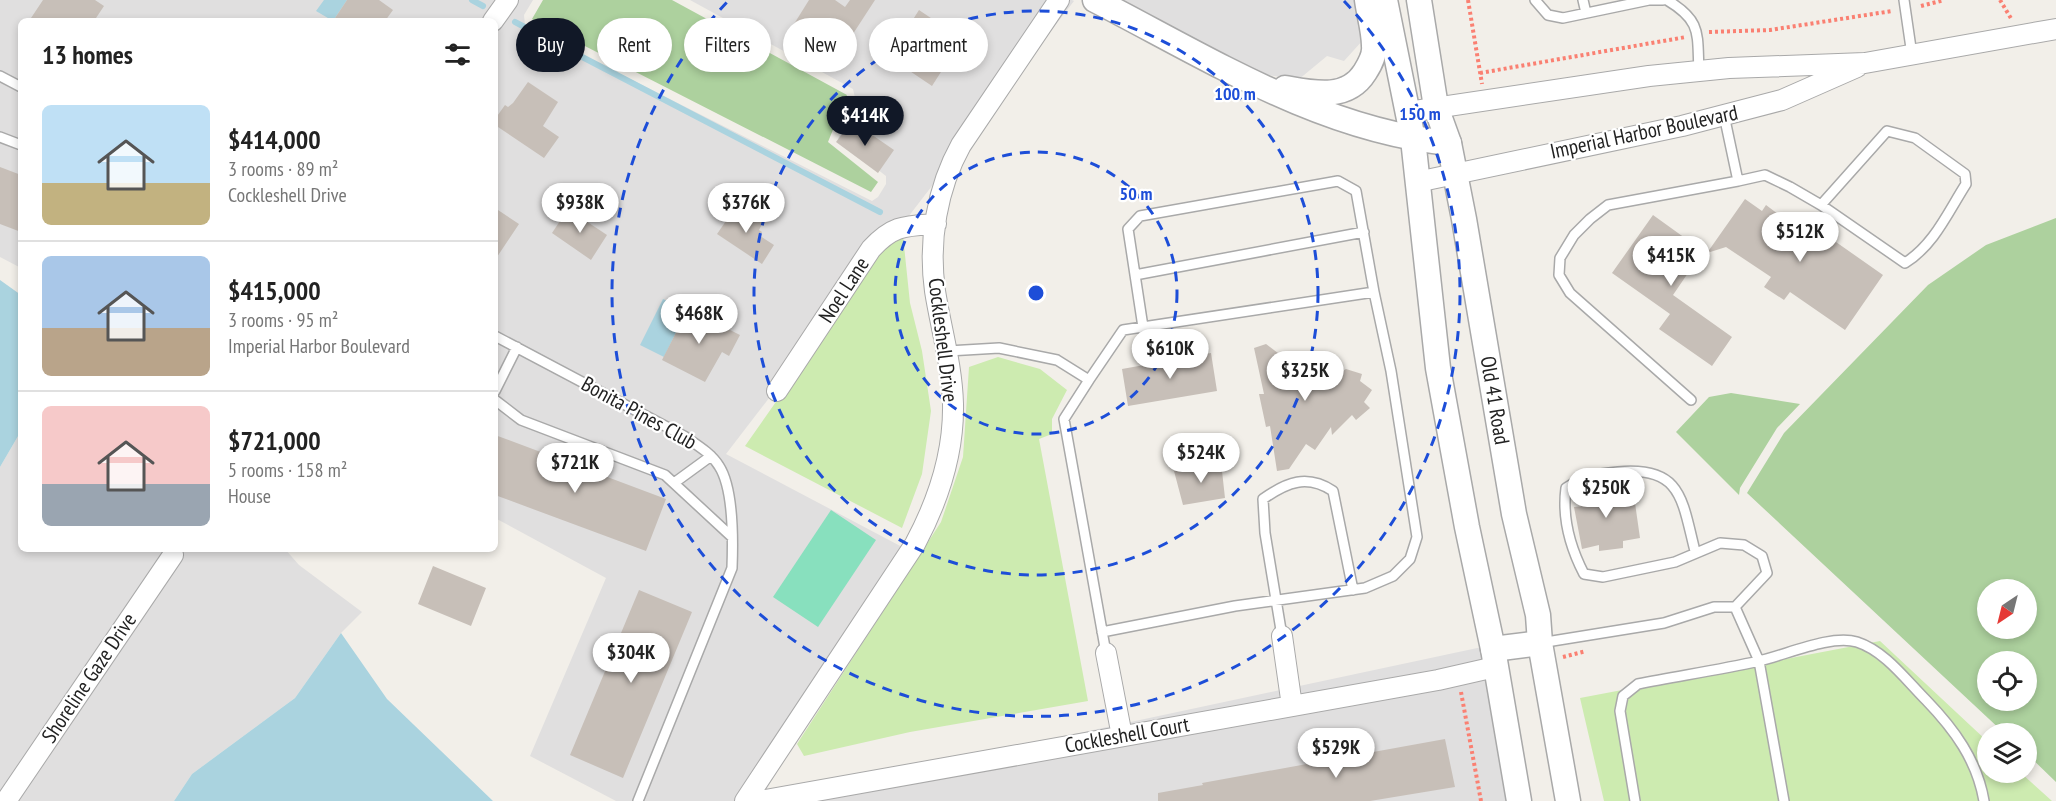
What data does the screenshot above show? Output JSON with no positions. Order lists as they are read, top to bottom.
{
  "streets": {
    "street": [
      "Imperial Harbor Boulevard",
      "Noel Lane",
      "Cockleshell Drive",
      "Old 41 Road",
      "Shoreline Gaze Drive",
      "Cockleshell Court"
    ],
    "lane": ["Bonita Pines Club"]
  },
  "crossings": [
    ["Imperial Harbor Boulevard", "Old 41 Road"],
    ["Noel Lane", "Cockleshell Drive"]
  ],
  "north": "bottom left",
  "page": {
    "chip": [
      "Buy",
      "Rent",
      "Filters",
      "New",
      "Apartment"
    ],
    "heading": "13 homes",
    "list": [
      {
        "name": "$414,000",
        "note": "3 rooms · 89 m² · Cockleshell Drive"
      },
      {
        "name": "$415,000",
        "note": "3 rooms · 95 m² · Imperial Harbor Boulevard"
      },
      {
        "name": "$721,000",
        "note": "5 rooms · 158 m² · House"
      }
    ],
    "price": [
      "$414K",
      "$938K",
      "$376K",
      "$512K",
      "$415K",
      "$468K",
      "$610K",
      "$325K",
      "$524K",
      "$721K",
      "$250K",
      "$304K",
      "$529K"
    ]
  },
  "rings": ["100 m", "150 m", "50 m"]
}
